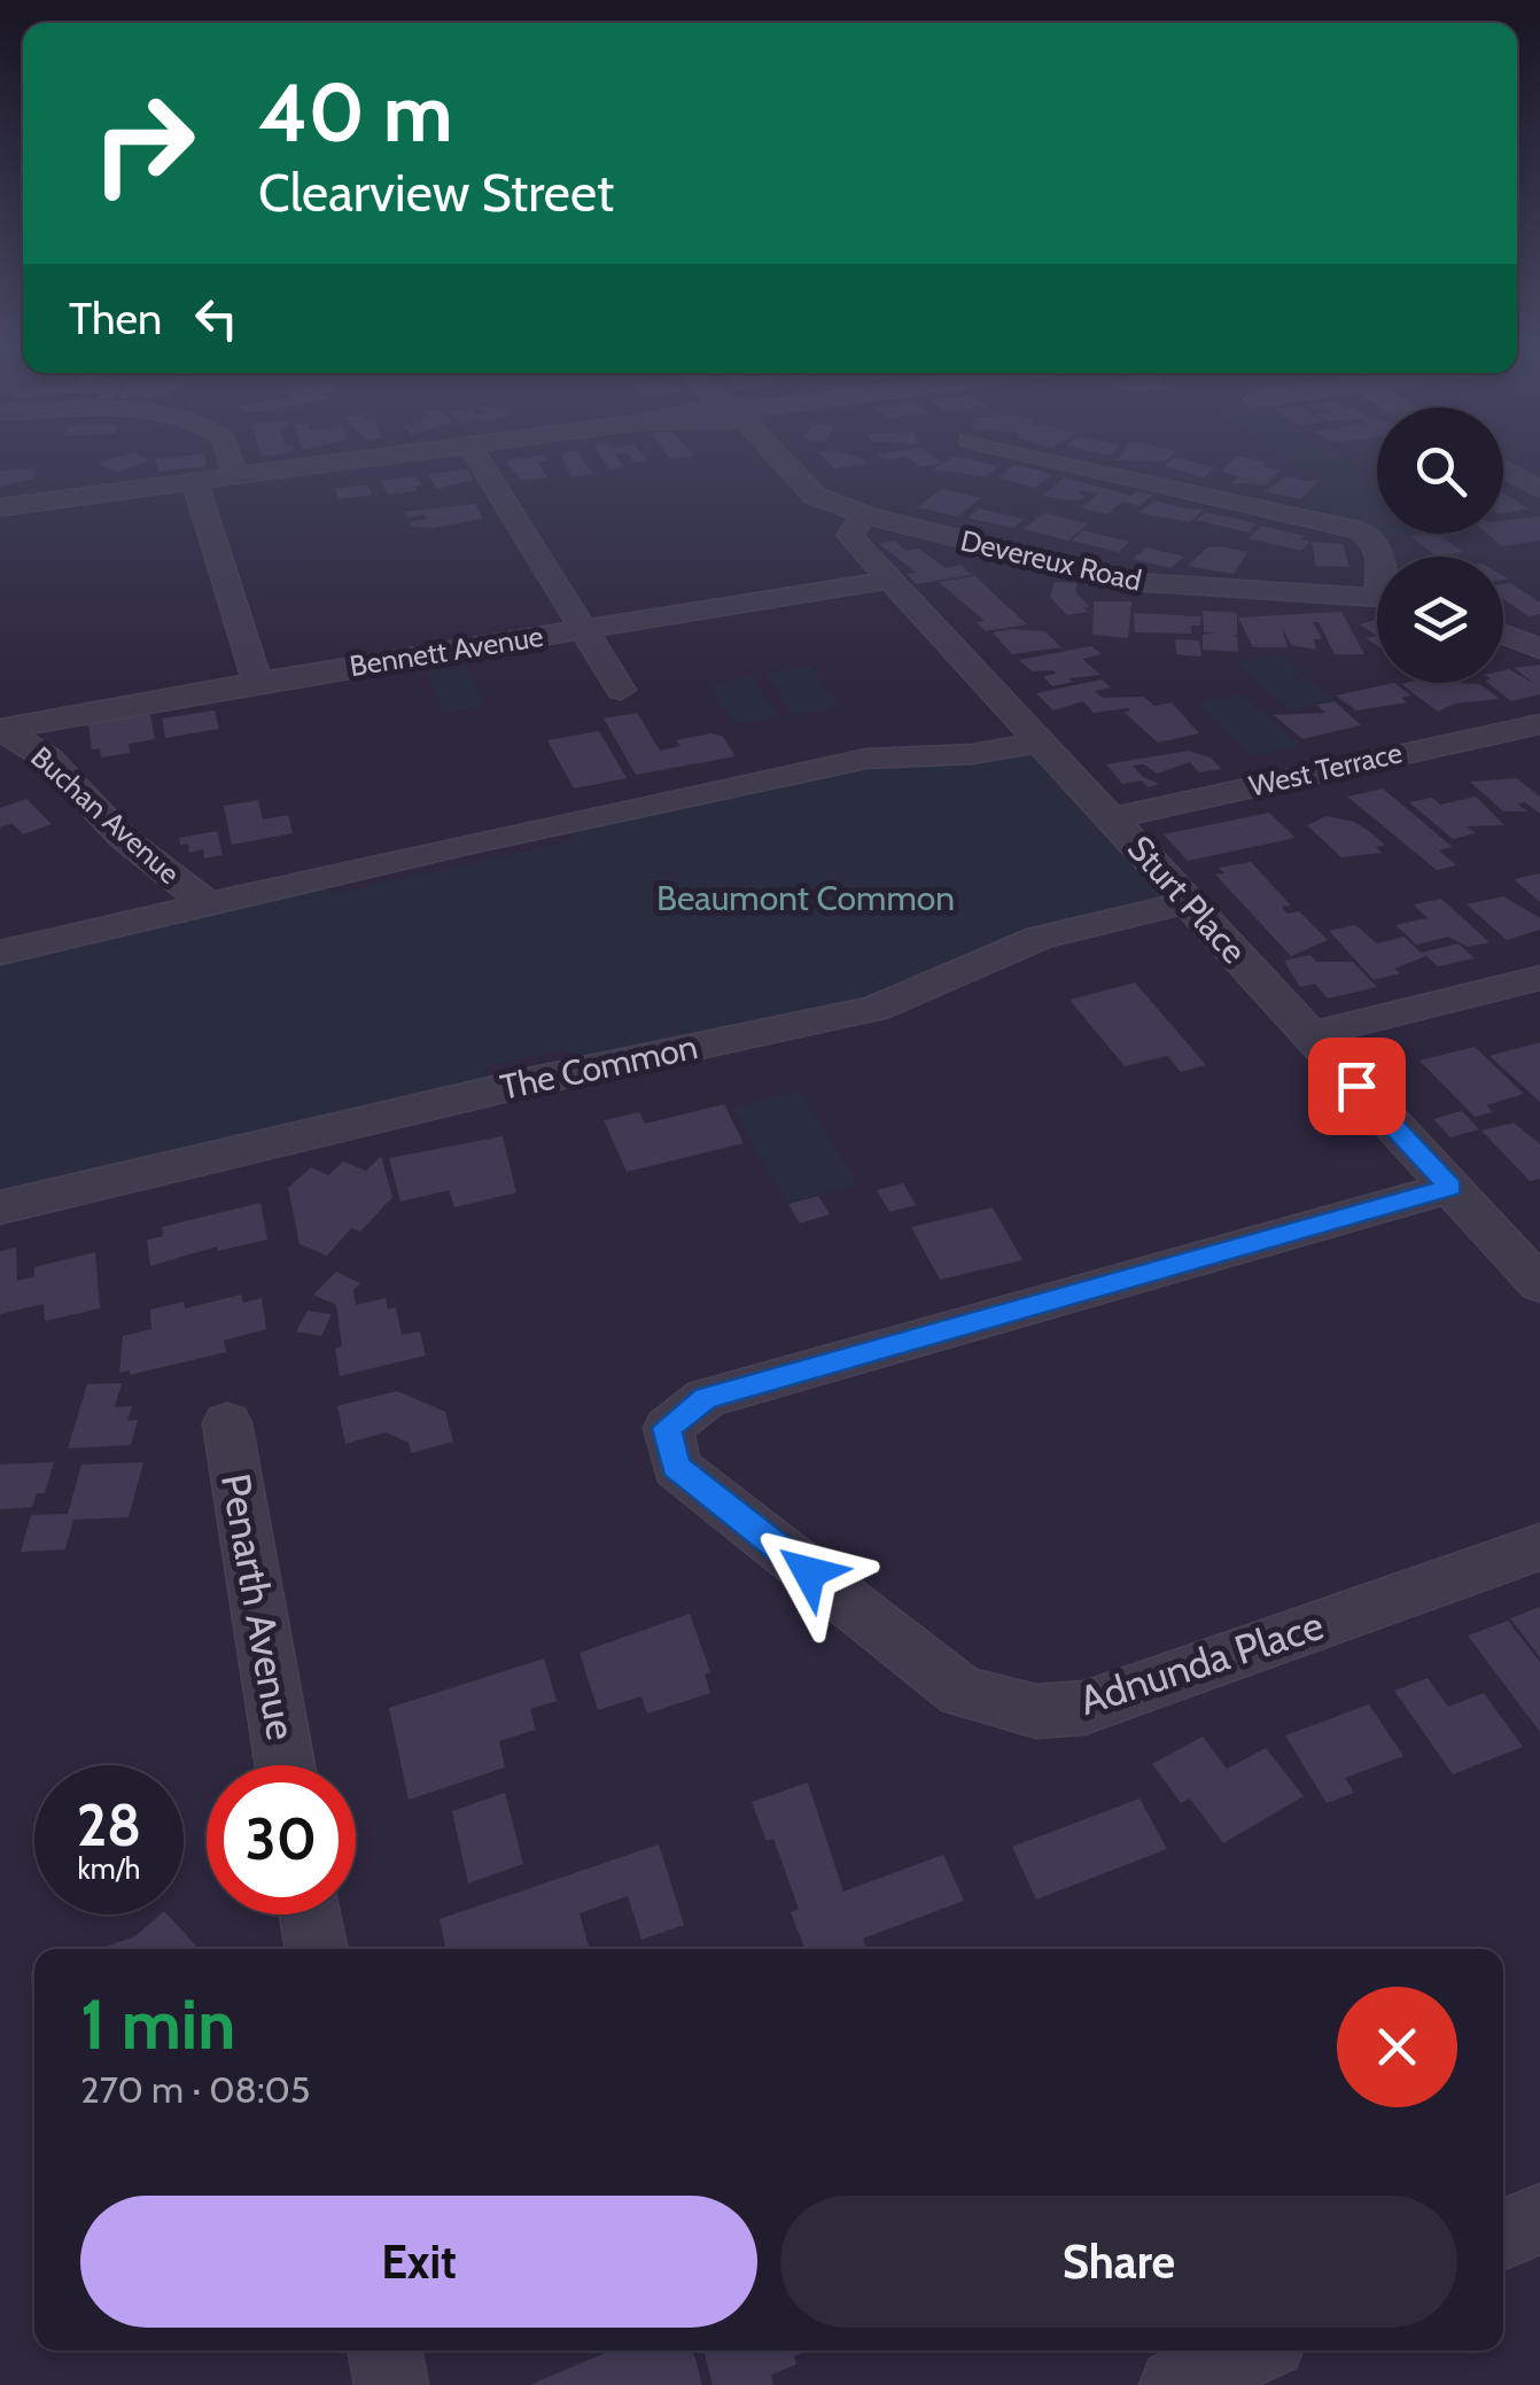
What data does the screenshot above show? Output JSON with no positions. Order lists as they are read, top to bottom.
{
  "streets": {
    "street": [
      "Devereux Road",
      "Bennett Avenue",
      "West Terrace",
      "Buchan Avenue",
      "Sturt Place",
      "The Common",
      "Penarth Avenue",
      "Adnunda Place"
    ]
  },
  "crossings": [
    ["Devereux Road", "Sturt Place"],
    ["Bennett Avenue", "Buchan Avenue"],
    ["Bennett Avenue", "Sturt Place"],
    ["West Terrace", "Sturt Place"],
    ["Sturt Place", "The Common"],
    ["Sturt Place", "Adnunda Place"]
  ],
  "parks": ["Beaumont Common"],
  "page": {
    "turn": ["40 m", "Clearview Street"],
    "then": "Then",
    "speed": "28 km/h",
    "limit": "30",
    "heading": ["1 min", "270 m · 08:05"],
    "buttons": ["Exit", "Share"]
  }
}
